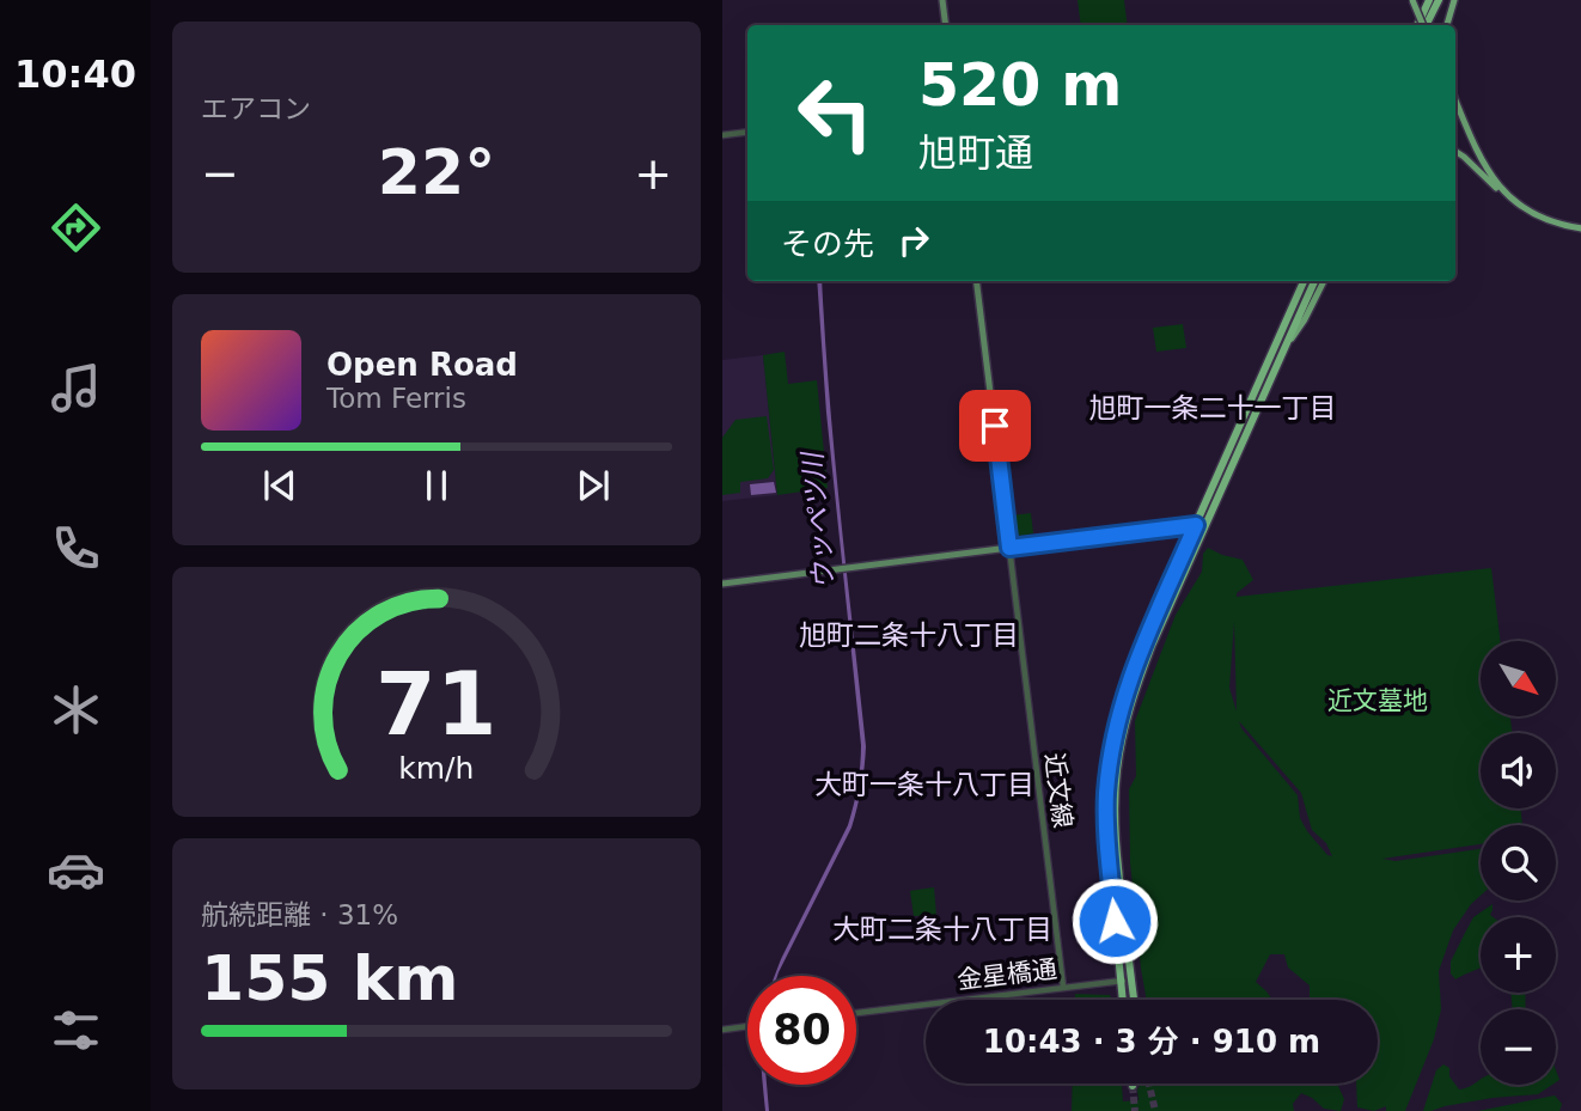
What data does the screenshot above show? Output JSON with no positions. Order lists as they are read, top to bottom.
{
  "streets": {
    "street": ["近文線", "金星橋通"]
  },
  "crossings": [
    ["近文線", "金星橋通"]
  ],
  "districts": [
    "旭町一条二十一丁目",
    "旭町二条十八丁目",
    "大町一条十八丁目",
    "大町二条十八丁目"
  ],
  "water": ["ウッペツ川"],
  "parks": ["近文墓地"],
  "north": "bottom right",
  "page": {
    "tabs": "10:40",
    "tile": [
      "エアコン",
      ["航続距離 · 31%", "155 km"]
    ],
    "turn": ["520 m", "旭町通"],
    "heat": ["−", "22°", "+"],
    "then": "その先",
    "song": ["Open Road", "Tom Ferris"],
    "map_buttons": ["+", "−"],
    "limit": "80",
    "trip": "10:43 · 3 分 · 910 m",
    "gauge": ["71", "km/h"]
  }
}
